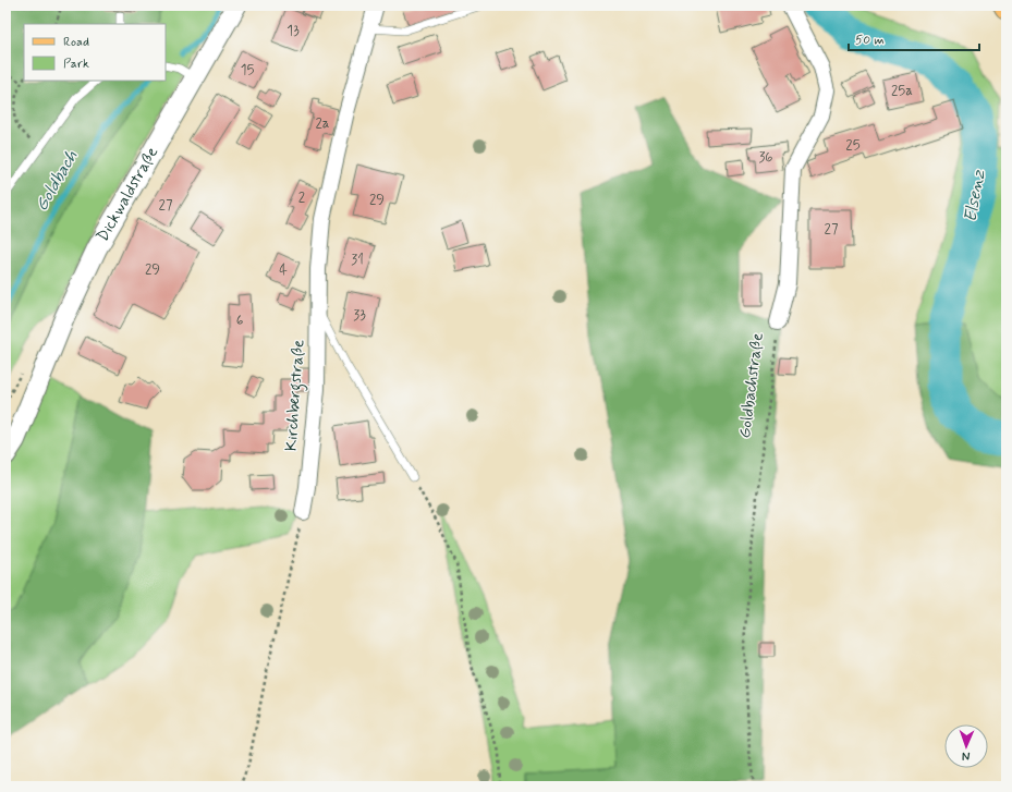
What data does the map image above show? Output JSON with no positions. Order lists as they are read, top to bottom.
{
  "streets": {
    "street": ["Dickwaldstraße", "Goldbachstraße", "Kirchbergstraße"]
  },
  "water": ["Goldbach", "Elsenz"],
  "house_numbers": [
    "13",
    "15",
    "25a",
    "2a",
    "25",
    "36",
    "2",
    "29",
    "27",
    "27",
    "31",
    "29",
    "4",
    "33",
    "6"
  ],
  "legend": ["Road", "Park"],
  "scale_bar": "50 m",
  "north": "bottom"
}
